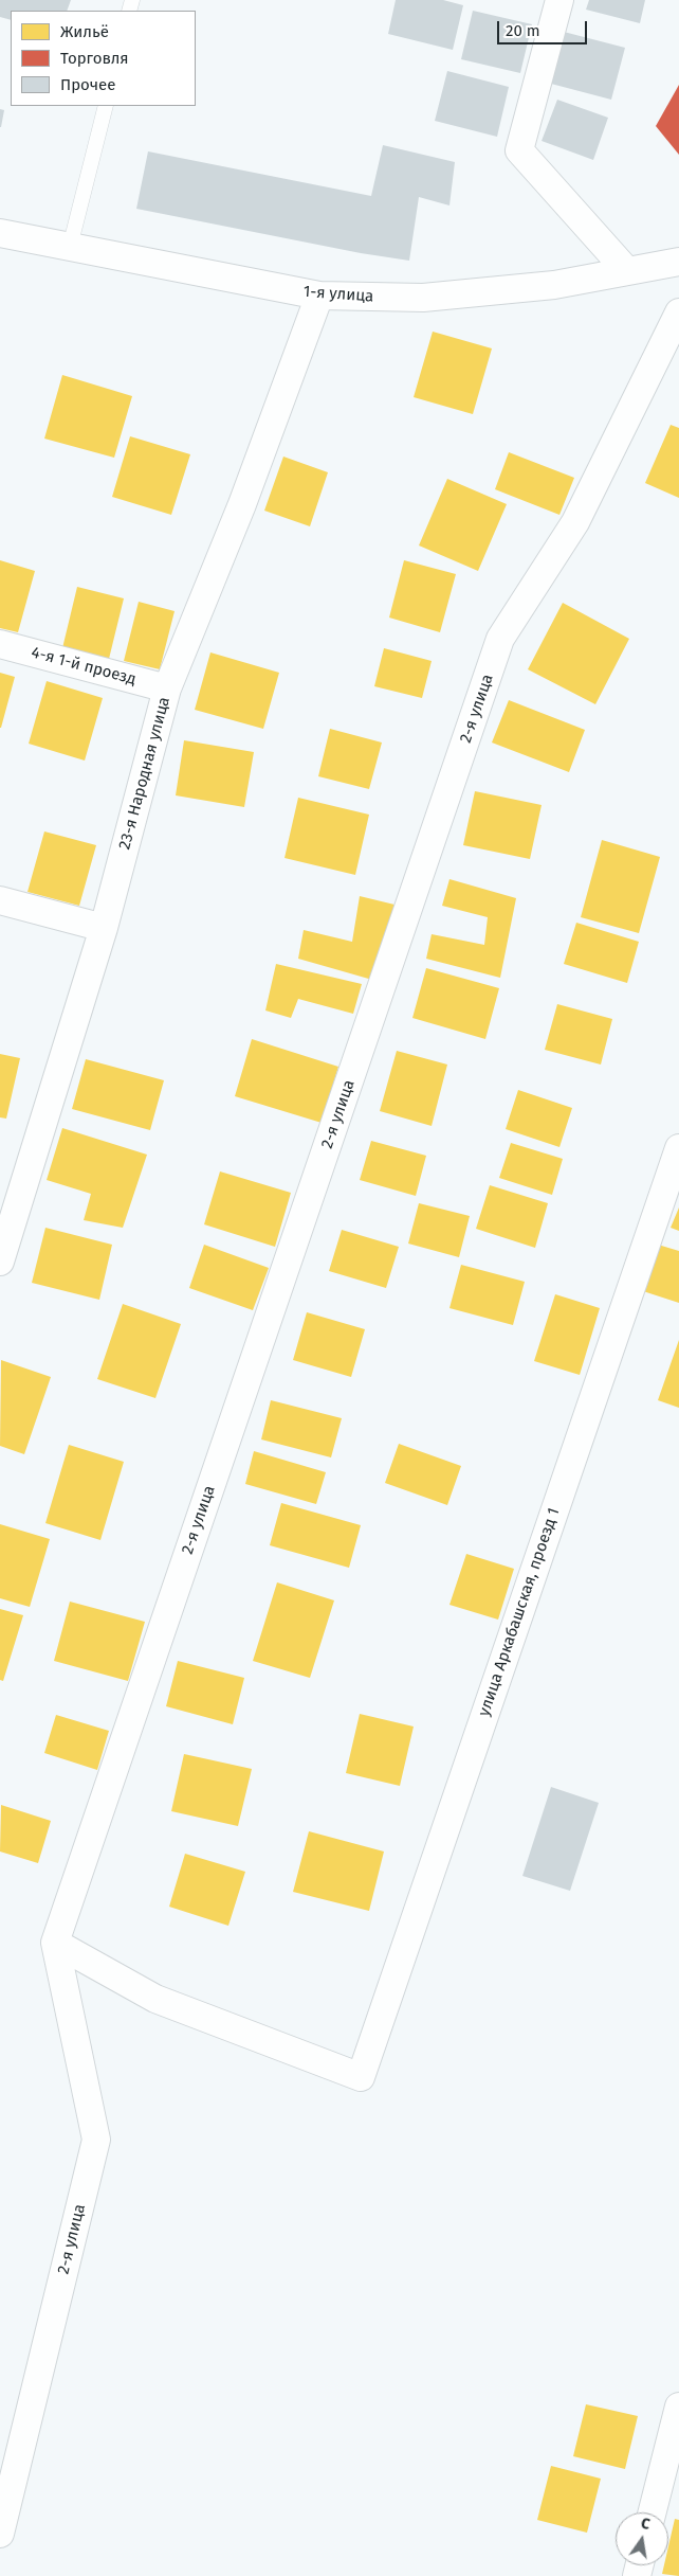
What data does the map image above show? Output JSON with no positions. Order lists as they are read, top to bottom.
{
  "streets": {
    "street": [
      "1-я улица",
      "4-я 1-й проезд",
      "2-я улица",
      "23-я Народная улица",
      "улица Аркабашская, проезд 1"
    ]
  },
  "crossings": [
    ["1-я улица", "23-я Народная улица"],
    ["4-я 1-й проезд", "23-я Народная улица"],
    ["2-я улица", "улица Аркабашская, проезд 1"]
  ],
  "legend": ["Жильё", "Торговля", "Прочее"],
  "scale_bar": "20 m",
  "north": "top"
}
